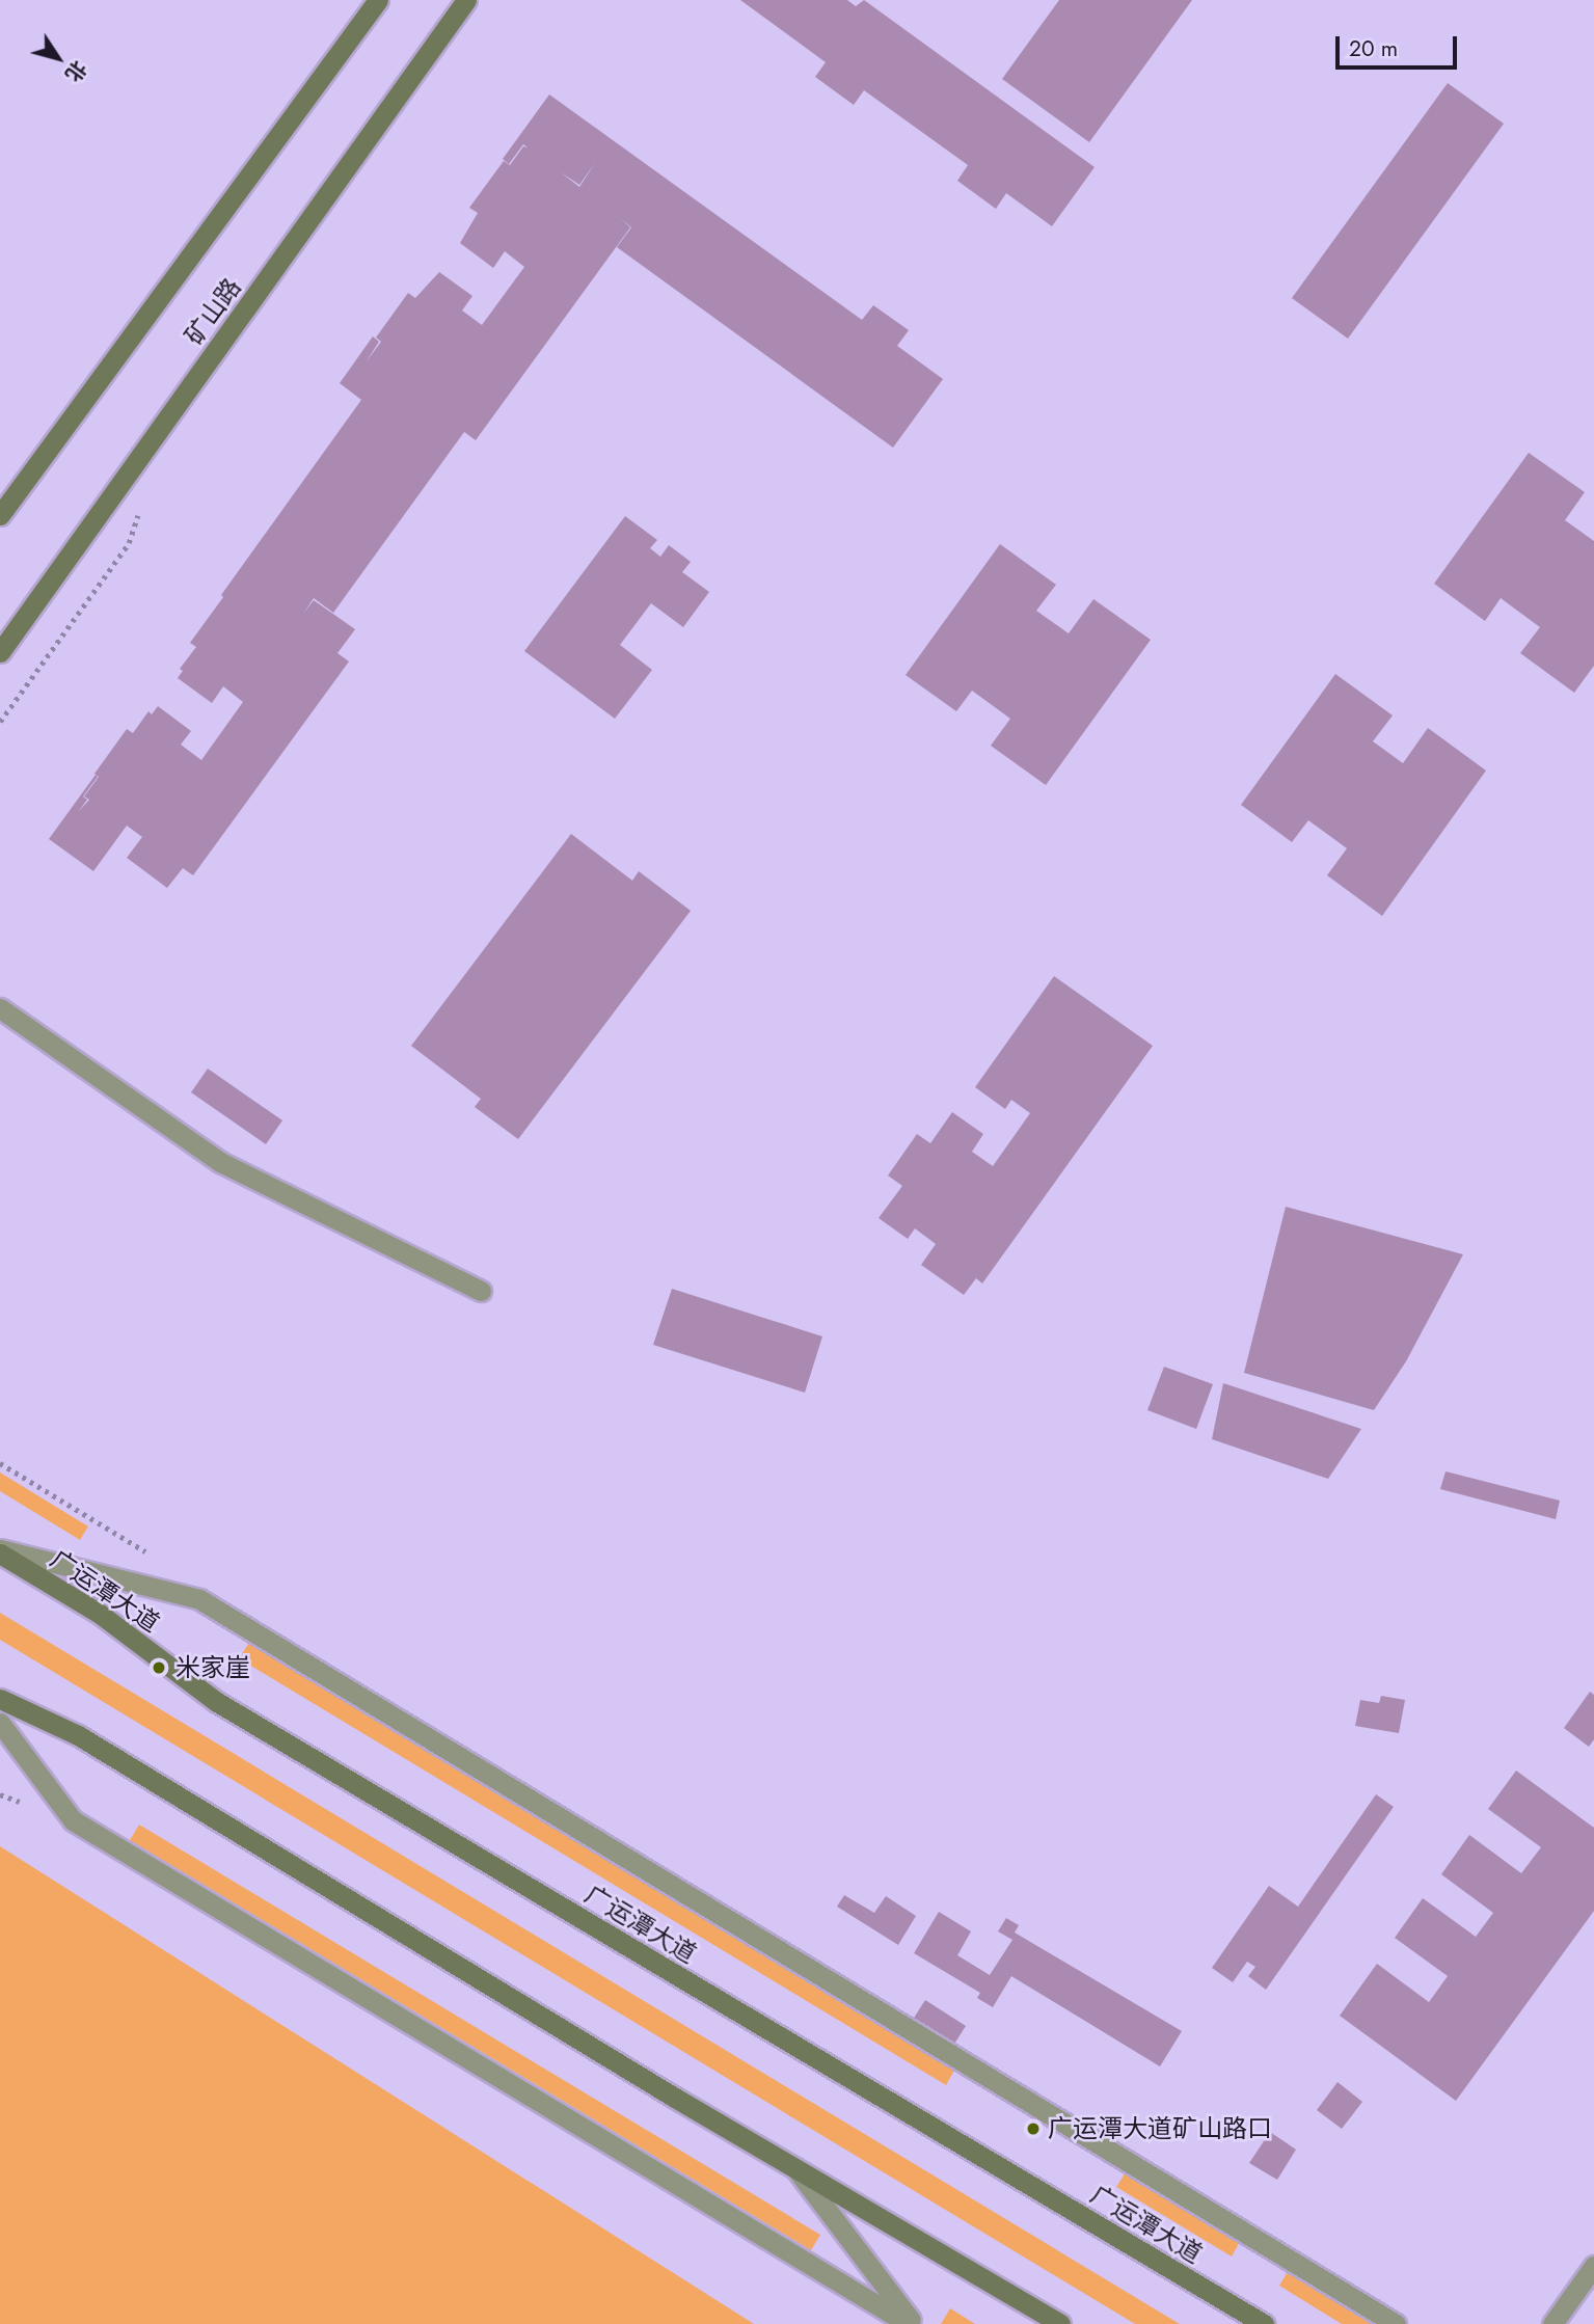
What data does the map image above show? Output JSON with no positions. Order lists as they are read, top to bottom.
{
  "streets": {
    "main road": ["矿山路", "广运潭大道"]
  },
  "places": ["米家崖", "广运潭大道矿山路口"],
  "scale_bar": "20 m",
  "north": "bottom right"
}
